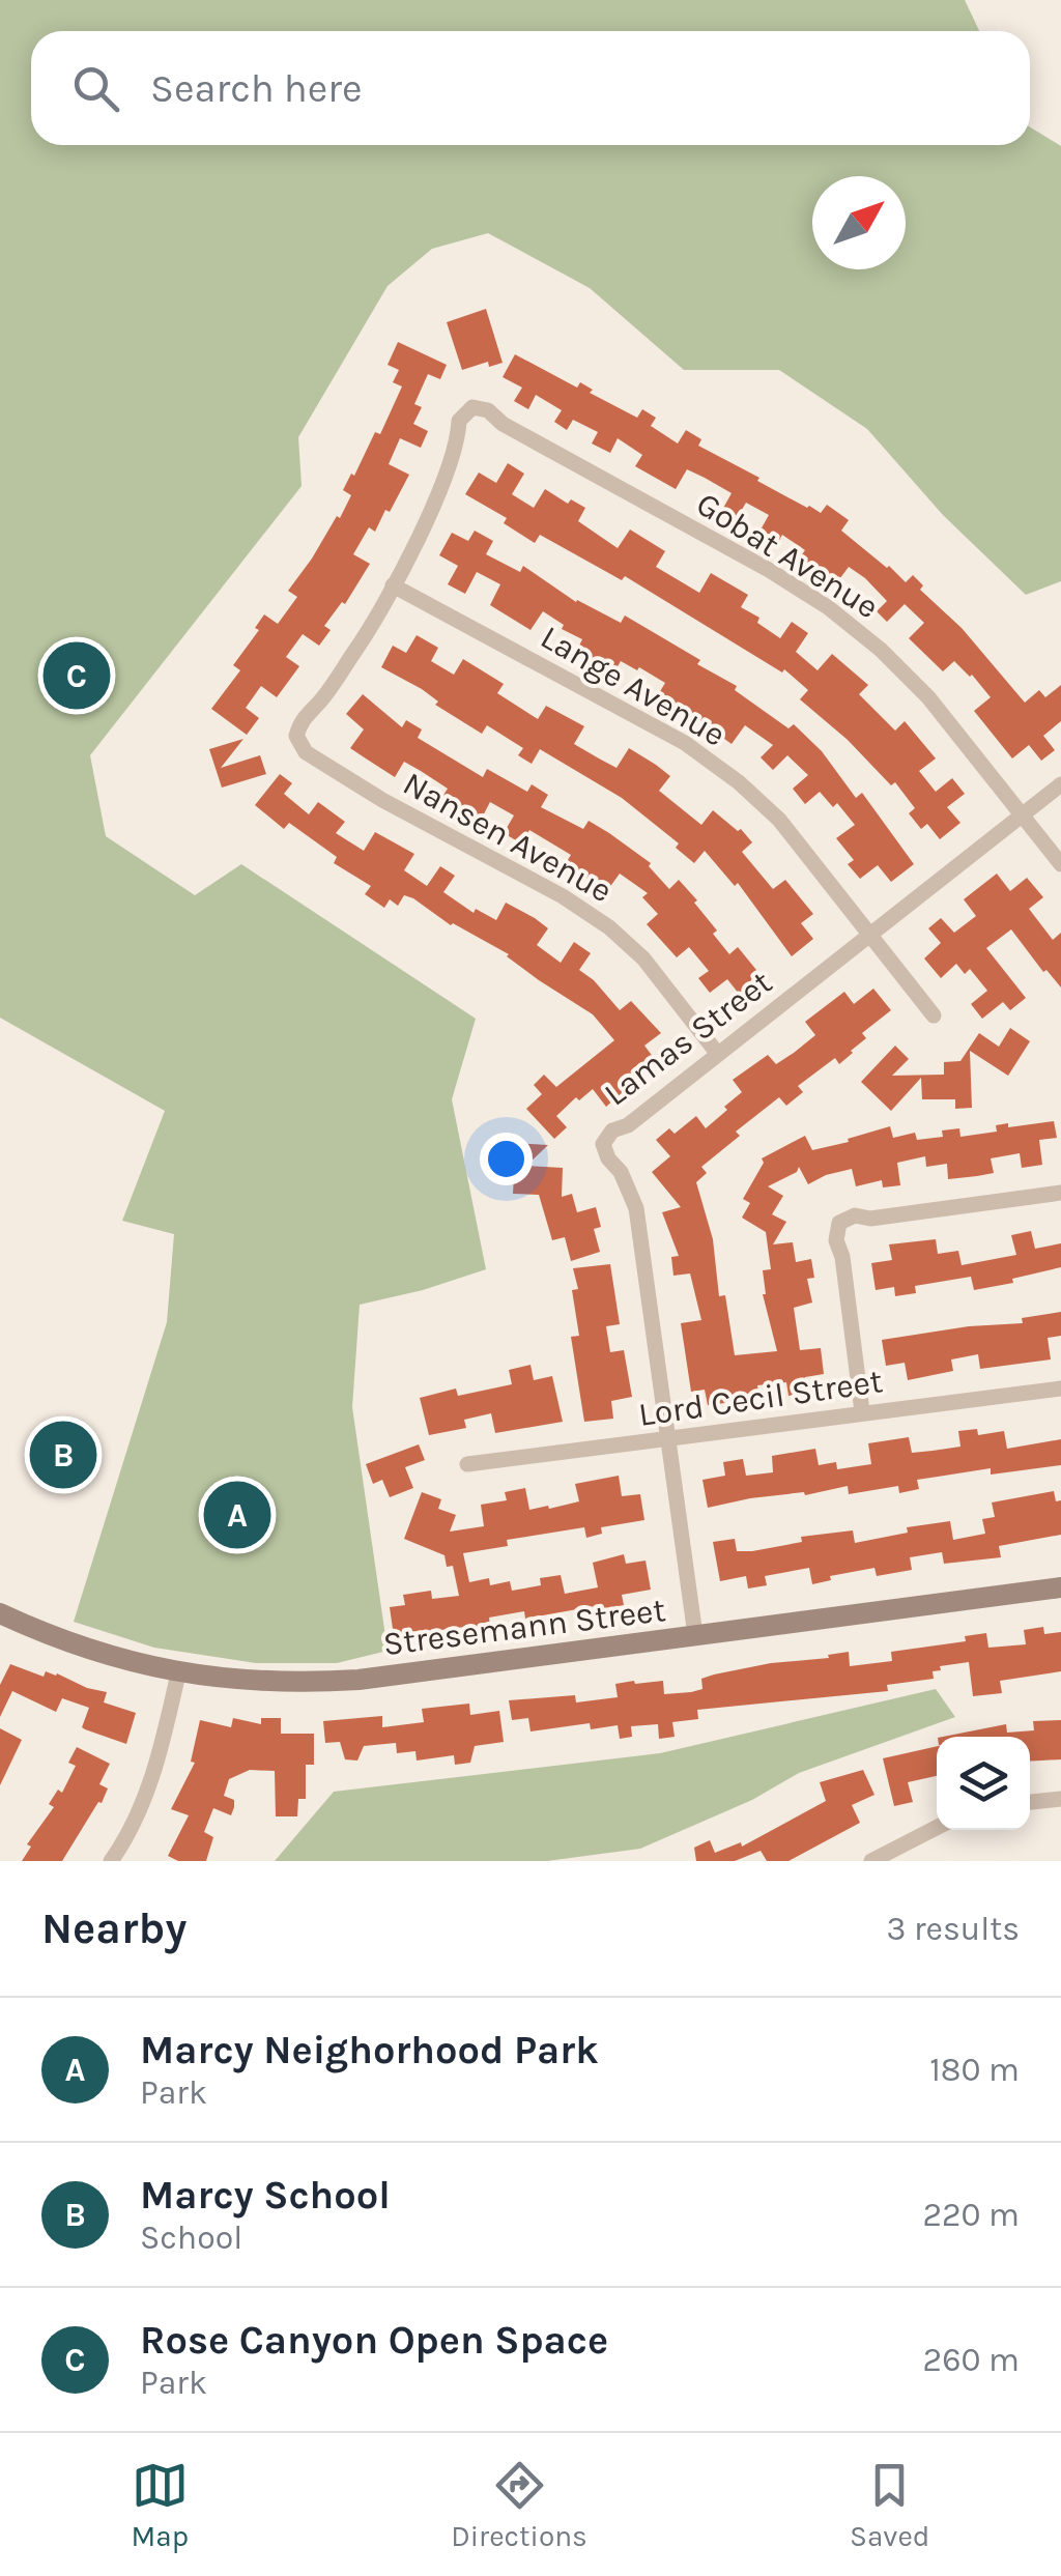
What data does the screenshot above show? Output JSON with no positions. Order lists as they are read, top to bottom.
{
  "streets": {
    "street": [
      "Gobat Avenue",
      "Lange Avenue",
      "Nansen Avenue",
      "Lamas Street",
      "Lord Cecil Street",
      "Stresemann Street"
    ]
  },
  "crossings": [
    ["Gobat Avenue", "Lange Avenue"],
    ["Gobat Avenue", "Nansen Avenue"],
    ["Gobat Avenue", "Lamas Street"],
    ["Lange Avenue", "Nansen Avenue"],
    ["Lange Avenue", "Lamas Street"],
    ["Nansen Avenue", "Lamas Street"],
    ["Lamas Street", "Lord Cecil Street"],
    ["Lamas Street", "Stresemann Street"]
  ],
  "north": "top right",
  "page": {
    "search": "Search here",
    "pins": ["C", "B", "A"],
    "heading": ["Nearby", "3 results"],
    "list": [
      {
        "mark": "A",
        "name": "Marcy Neighorhood Park",
        "note": "Park",
        "value": "180 m"
      },
      {
        "mark": "B",
        "name": "Marcy School",
        "note": "School",
        "value": "220 m"
      },
      {
        "mark": "C",
        "name": "Rose Canyon Open Space",
        "note": "Park",
        "value": "260 m"
      }
    ],
    "nav": ["Map", "Directions", "Saved"]
  }
}
